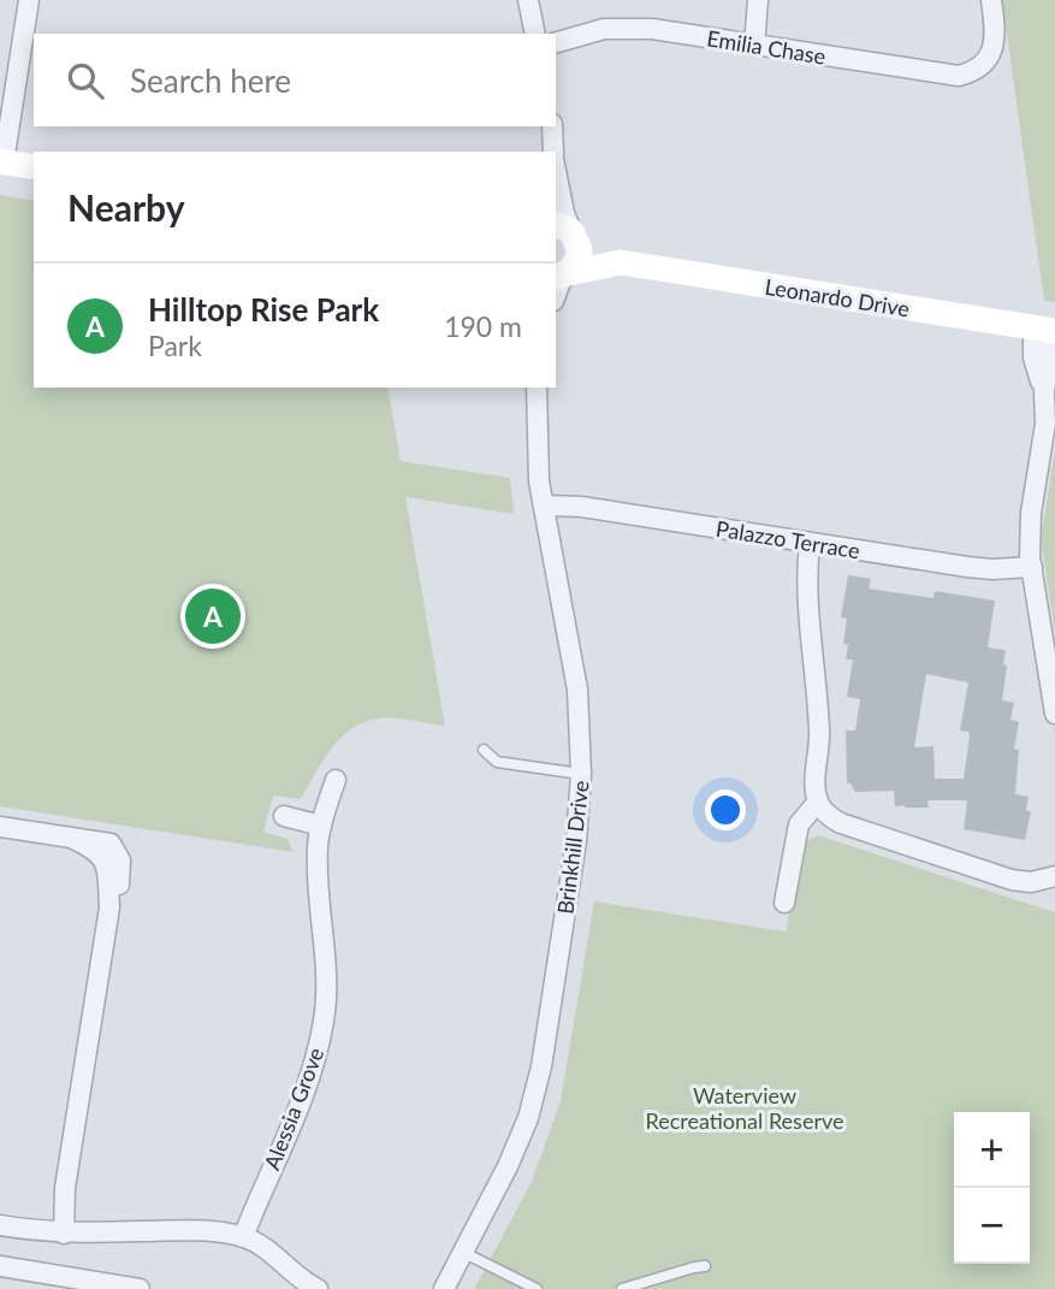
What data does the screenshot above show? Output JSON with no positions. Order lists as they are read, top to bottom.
{
  "streets": {
    "street": [
      "Emilia Chase",
      "Leonardo Drive",
      "Palazzo Terrace",
      "Brinkhill Drive",
      "Alessia Grove"
    ]
  },
  "crossings": [
    ["Palazzo Terrace", "Brinkhill Drive"]
  ],
  "parks": ["Waterview Recreational Reserve"],
  "page": {
    "search": "Search here",
    "heading": "Nearby",
    "list": [
      {
        "mark": "A",
        "name": "Hilltop Rise Park",
        "note": "Park",
        "value": "190 m"
      }
    ],
    "pins": "A",
    "map_buttons": ["+", "−"]
  }
}
